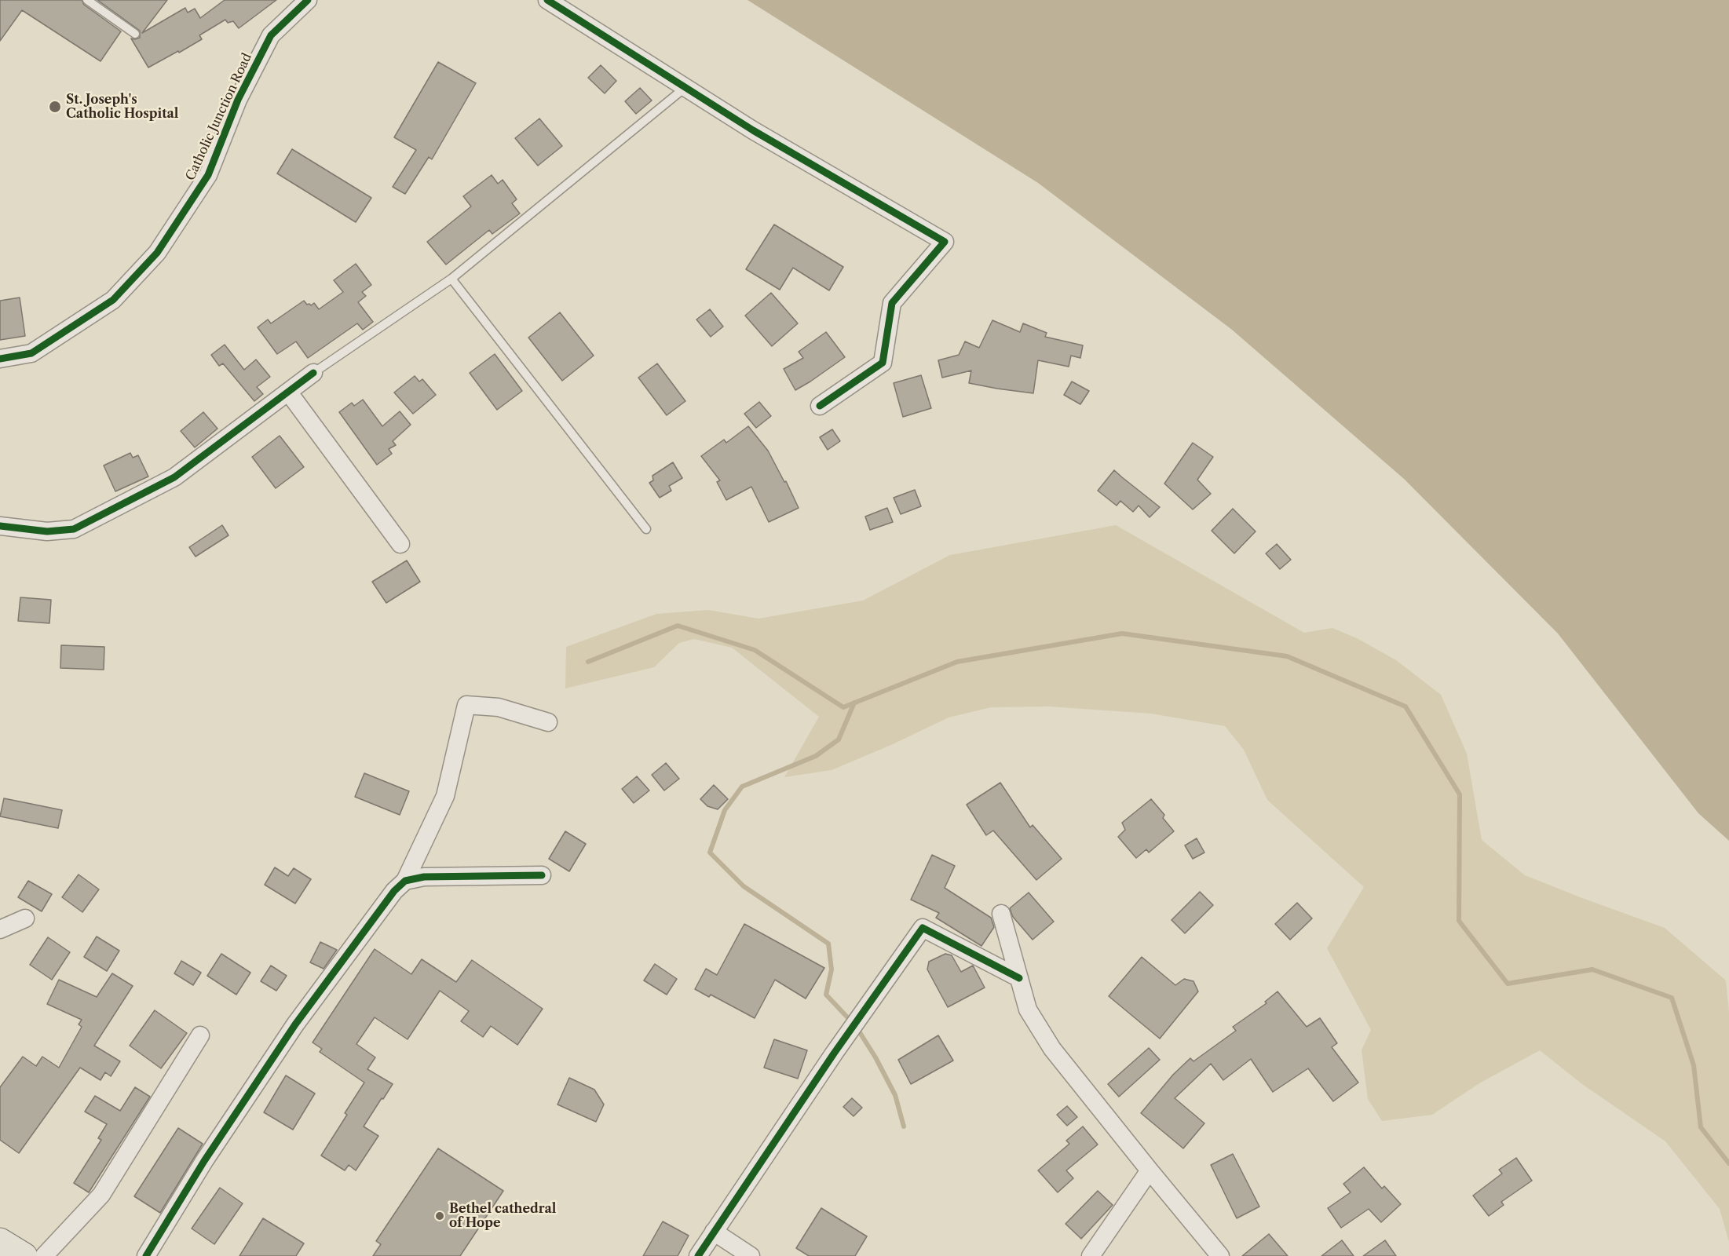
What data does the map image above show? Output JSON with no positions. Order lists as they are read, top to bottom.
{
  "streets": {
    "street": ["Catholic Junction Road"]
  },
  "places": ["St. Joseph's Catholic Hospital", "Bethel cathedral of Hope"]
}
